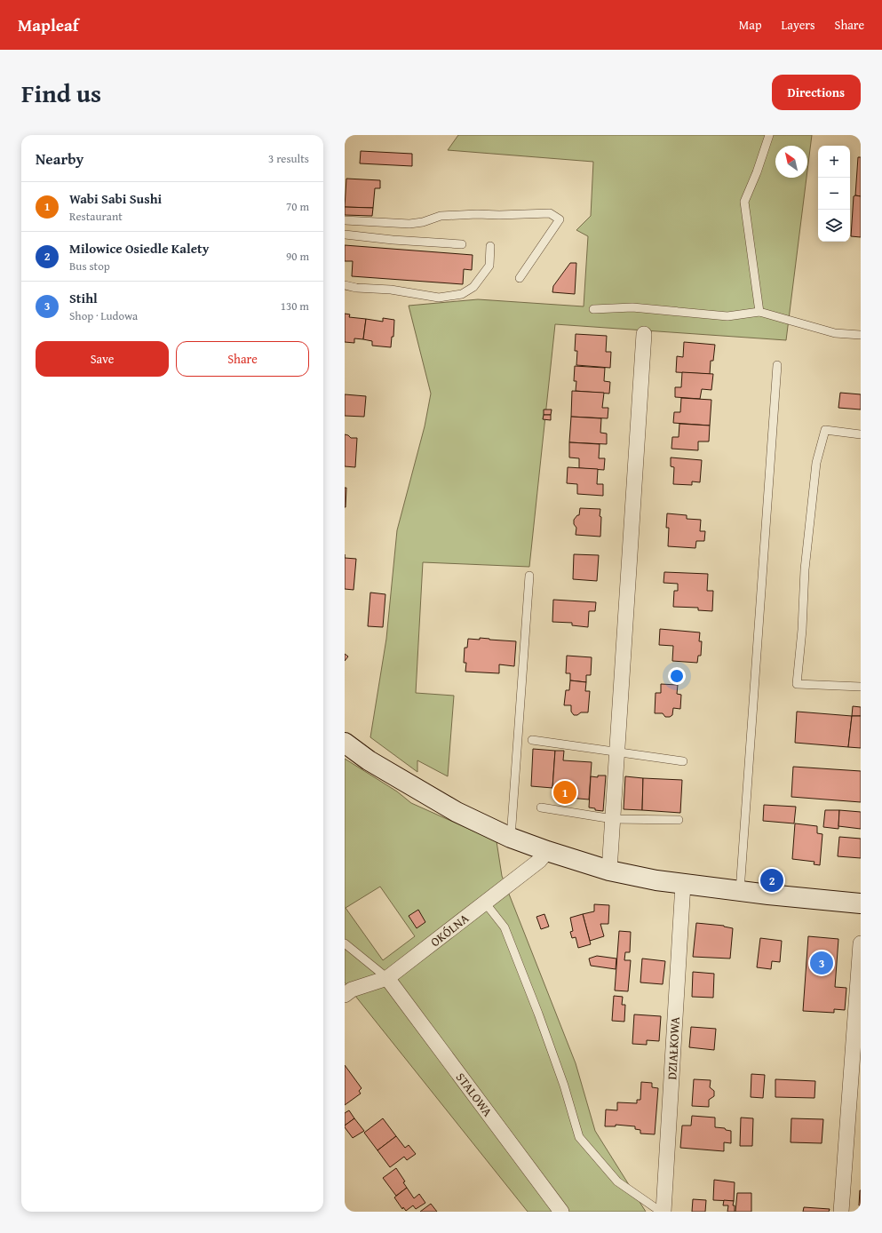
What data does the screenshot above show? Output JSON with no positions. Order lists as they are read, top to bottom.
{
  "streets": {
    "street": ["OKÓLNA", "DZIAŁKOWA", "STALOWA"]
  },
  "crossings": [
    ["OKÓLNA", "STALOWA"]
  ],
  "north": "top left",
  "page": {
    "header": "Mapleaf",
    "nav": ["Map", "Layers", "Share"],
    "title": "Find us",
    "buttons": [
      "Directions",
      ["Save", "Share"]
    ],
    "heading": ["Nearby", "3 results"],
    "map_buttons": ["+", "−"],
    "list": [
      {
        "mark": "1",
        "name": "Wabi Sabi Sushi",
        "note": "Restaurant",
        "value": "70 m"
      },
      {
        "mark": "2",
        "name": "Milowice Osiedle Kalety",
        "note": "Bus stop",
        "value": "90 m"
      },
      {
        "mark": "3",
        "name": "Stihl",
        "note": "Shop · Ludowa",
        "value": "130 m"
      }
    ],
    "pins": ["1", "2", "3"]
  }
}
